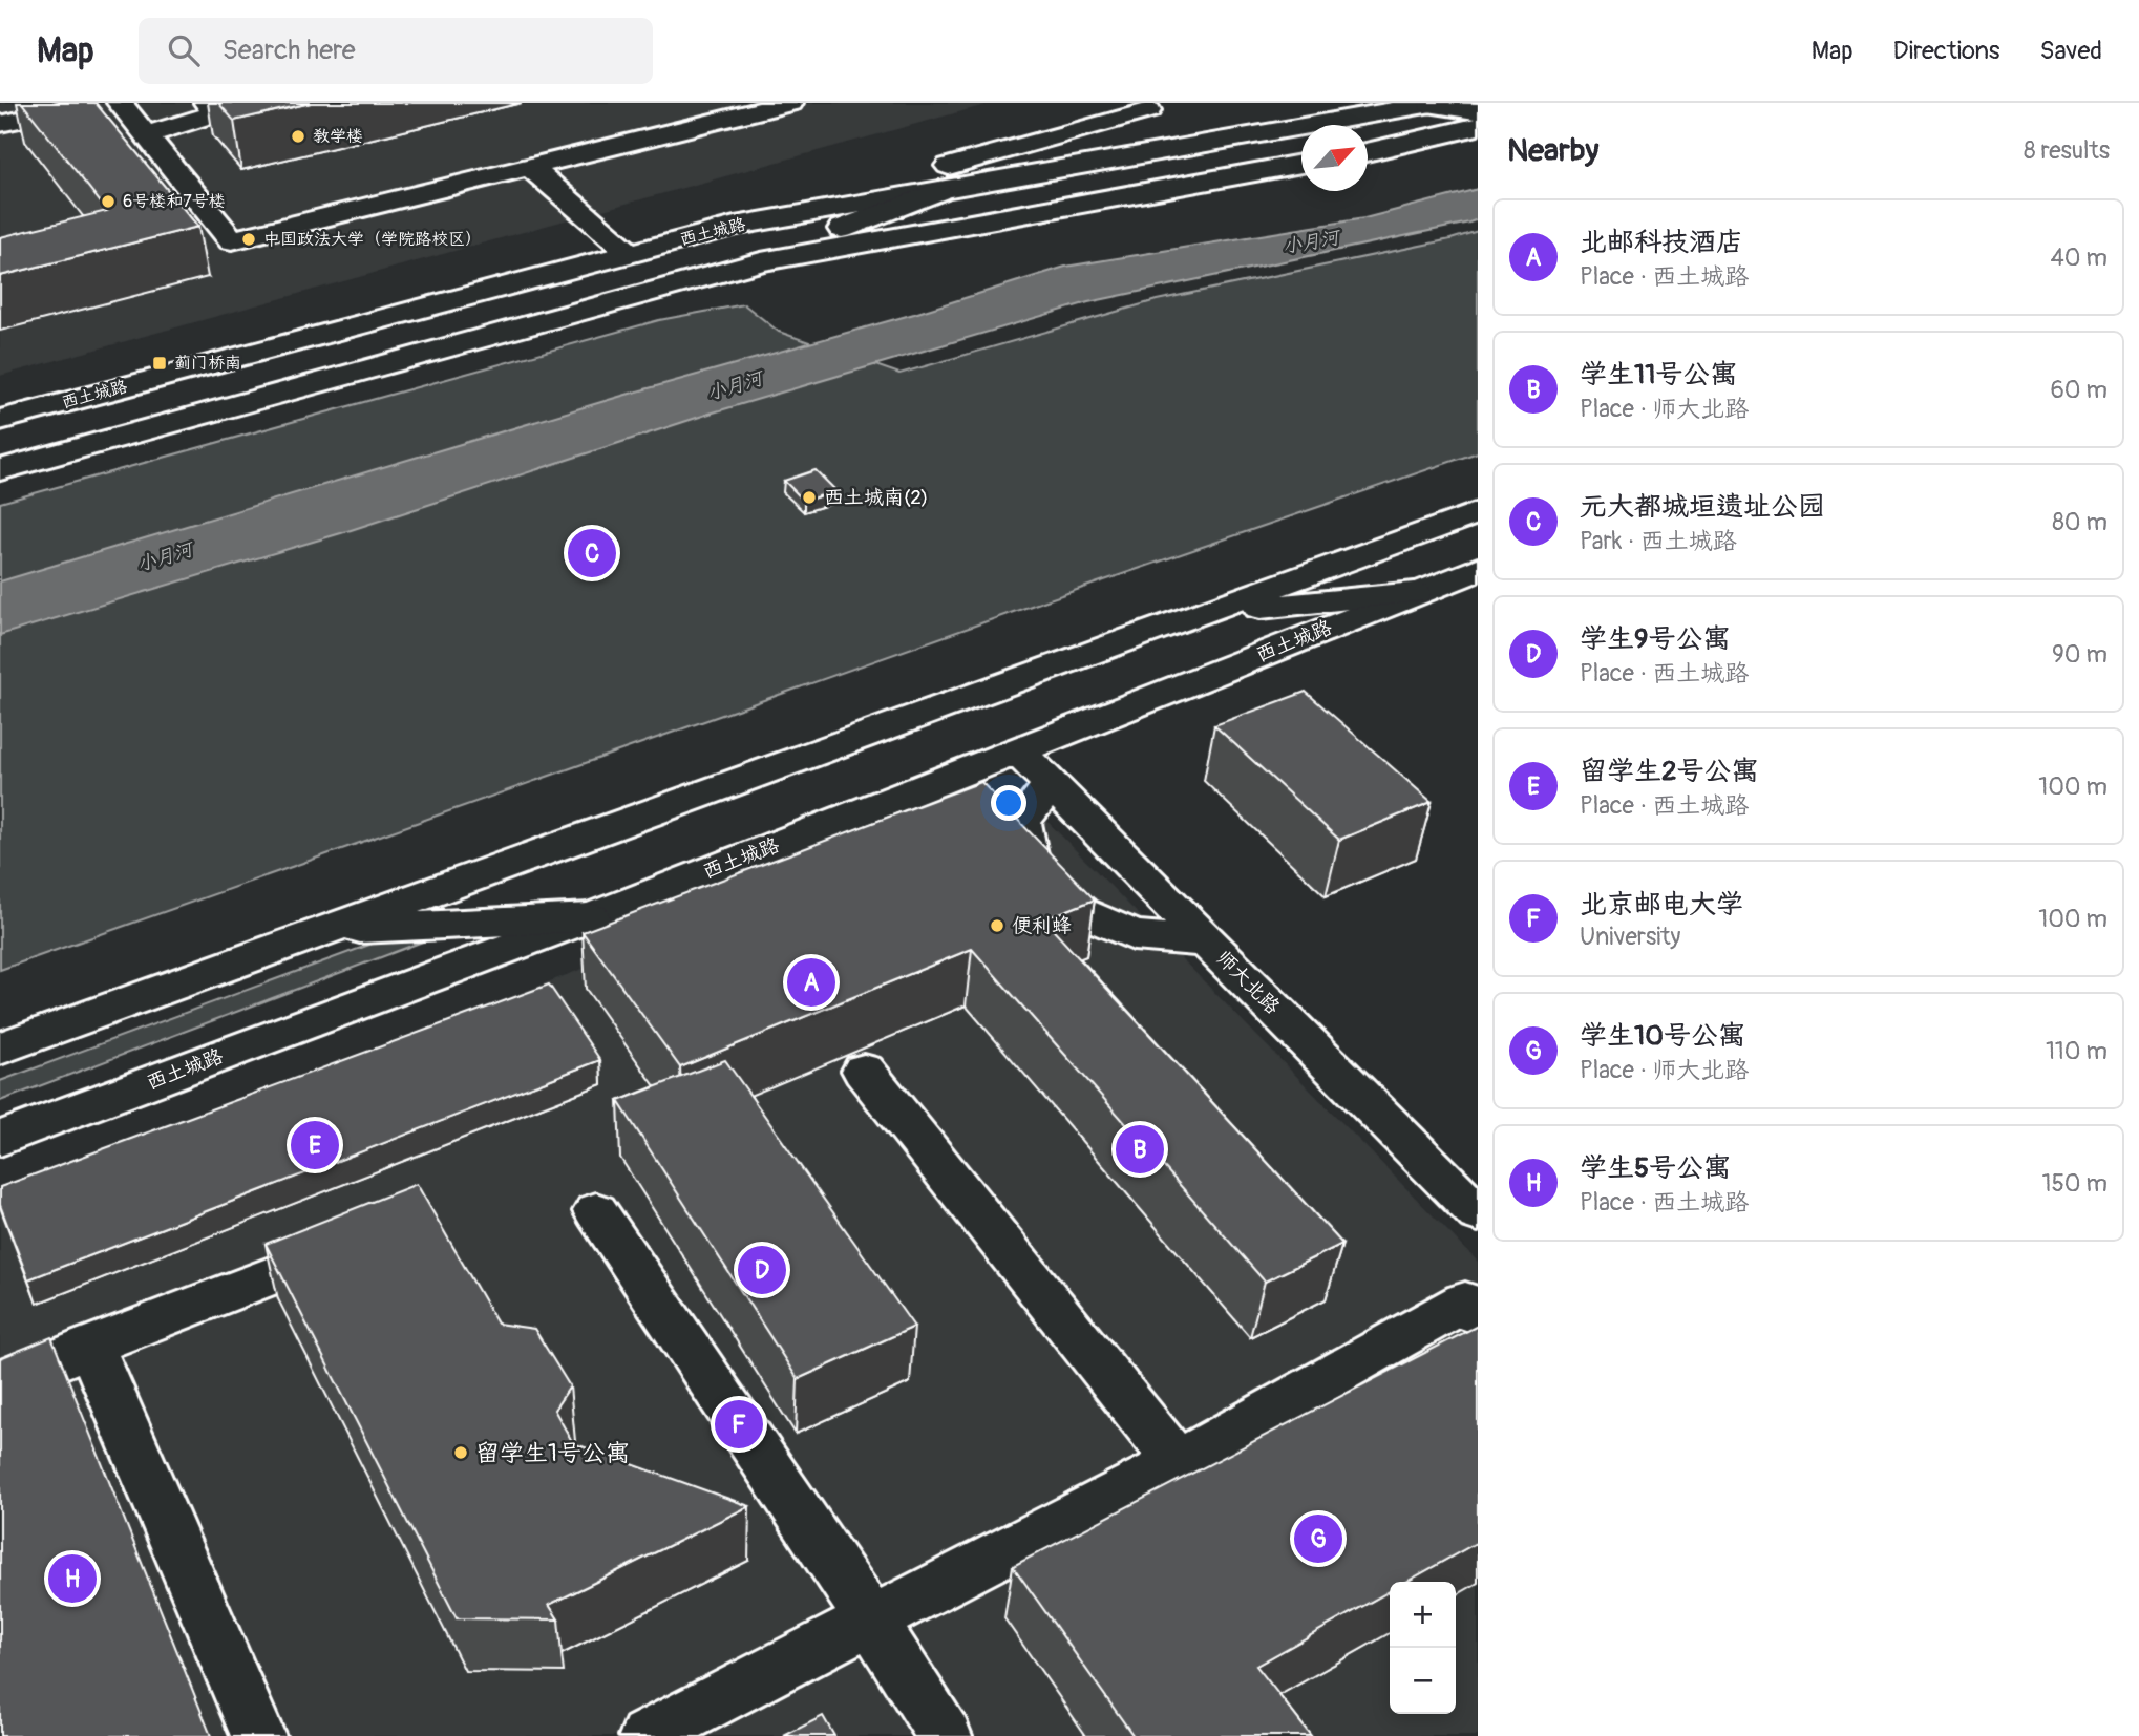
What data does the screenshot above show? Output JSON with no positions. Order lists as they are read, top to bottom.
{
  "streets": {
    "main road": ["西土城路", "师大北路"]
  },
  "crossings": [
    ["西土城路", "师大北路"]
  ],
  "water": ["小月河"],
  "places": {
    "other": [
      "教学楼",
      "6号楼和7号楼",
      "中国政法大学（学院路校区）",
      "西土城南(2)",
      "便利蜂",
      "留学生1号公寓"
    ],
    "transit": ["蓟门桥南"]
  },
  "north": "top right",
  "page": {
    "header": "Map",
    "search": "Search here",
    "nav": ["Map", "Directions", "Saved"],
    "heading": ["Nearby", "8 results"],
    "list": [
      {
        "mark": "A",
        "name": "北邮科技酒店",
        "note": "Place · 西土城路",
        "value": "40 m"
      },
      {
        "mark": "B",
        "name": "学生11号公寓",
        "note": "Place · 师大北路",
        "value": "60 m"
      },
      {
        "mark": "C",
        "name": "元大都城垣遗址公园",
        "note": "Park · 西土城路",
        "value": "80 m"
      },
      {
        "mark": "D",
        "name": "学生9号公寓",
        "note": "Place · 西土城路",
        "value": "90 m"
      },
      {
        "mark": "E",
        "name": "留学生2号公寓",
        "note": "Place · 西土城路",
        "value": "100 m"
      },
      {
        "mark": "F",
        "name": "北京邮电大学",
        "note": "University",
        "value": "100 m"
      },
      {
        "mark": "G",
        "name": "学生10号公寓",
        "note": "Place · 师大北路",
        "value": "110 m"
      },
      {
        "mark": "H",
        "name": "学生5号公寓",
        "note": "Place · 西土城路",
        "value": "150 m"
      }
    ],
    "pins": [
      "C",
      "A",
      "E",
      "B",
      "D",
      "F",
      "G",
      "H"
    ],
    "map_buttons": ["+", "−"]
  }
}
